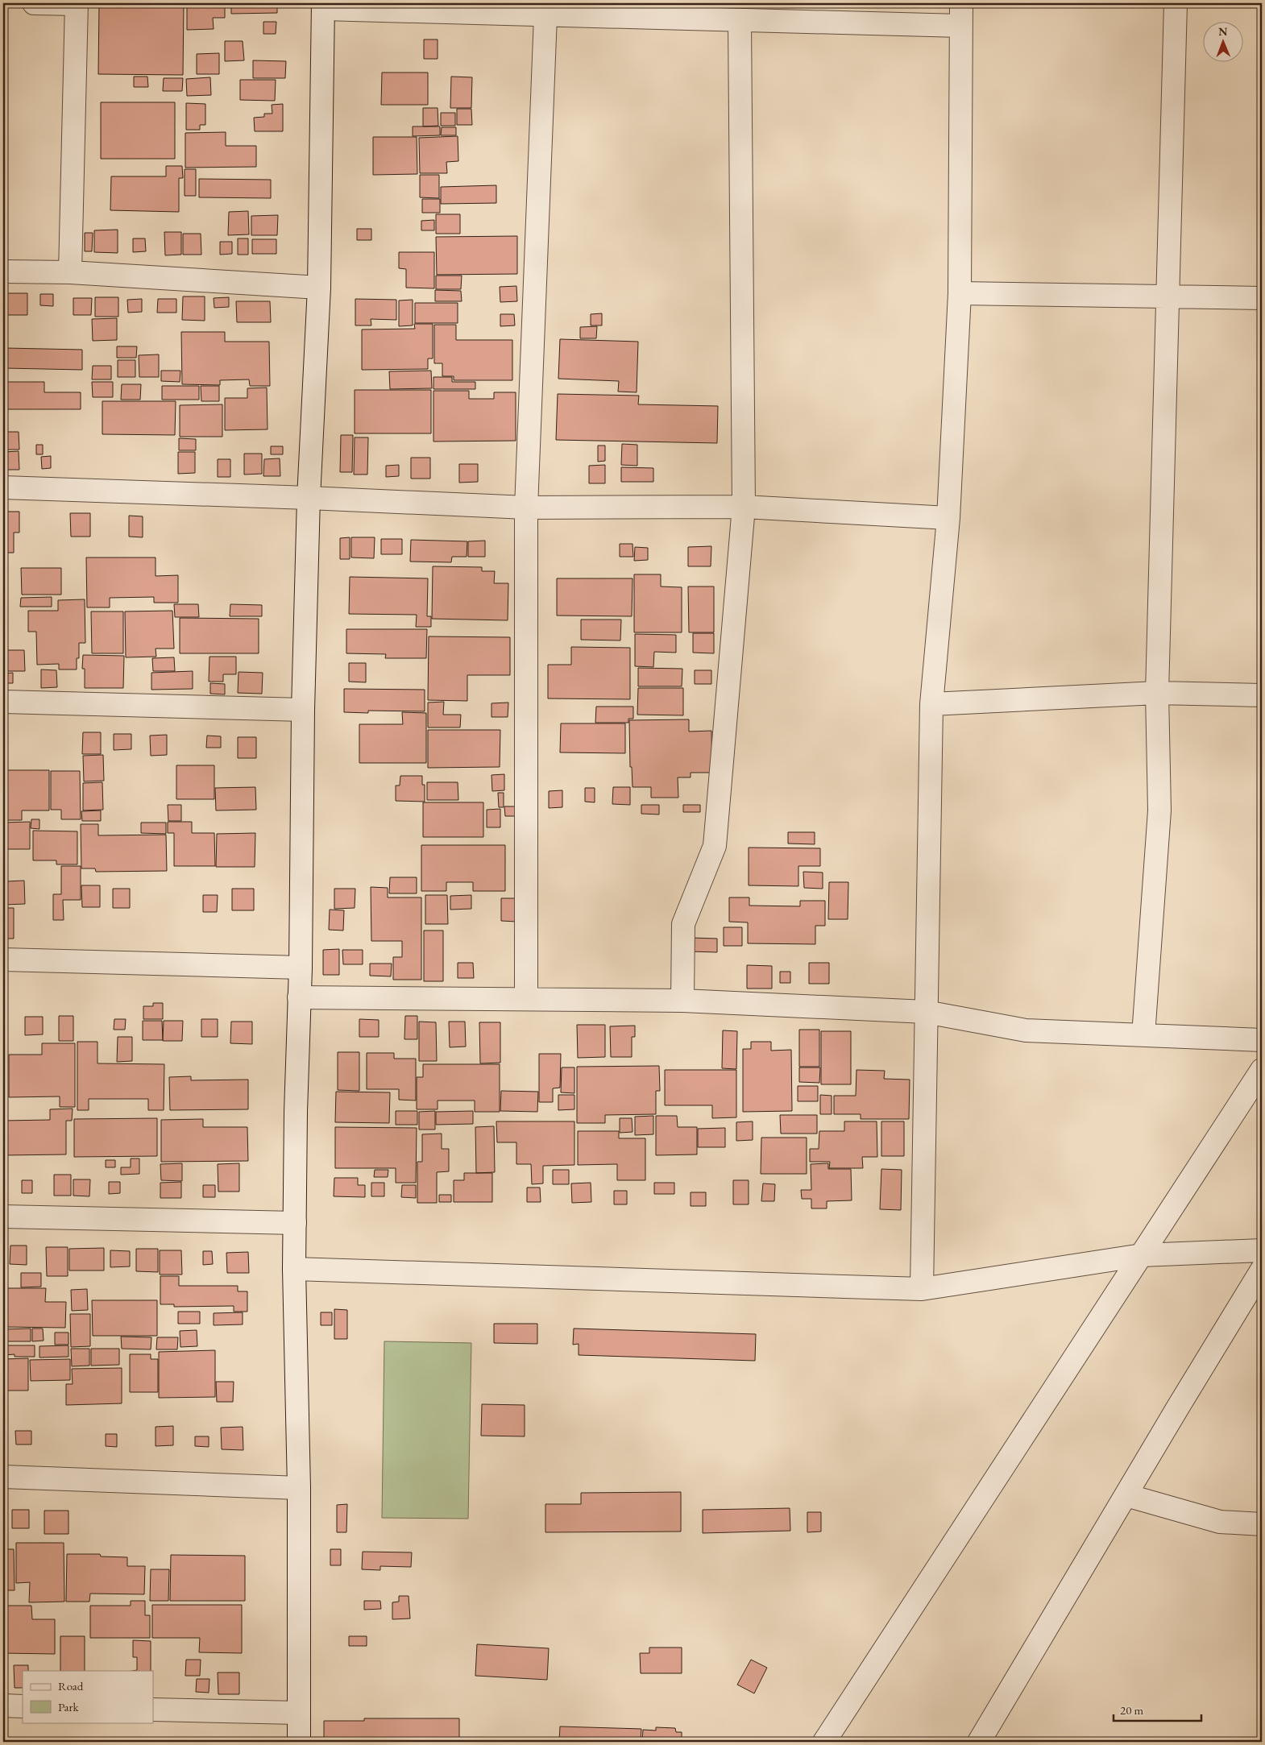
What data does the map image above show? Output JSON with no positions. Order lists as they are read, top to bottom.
{
  "legend": ["Road", "Park"],
  "scale_bar": "20 m",
  "north": "top"
}
